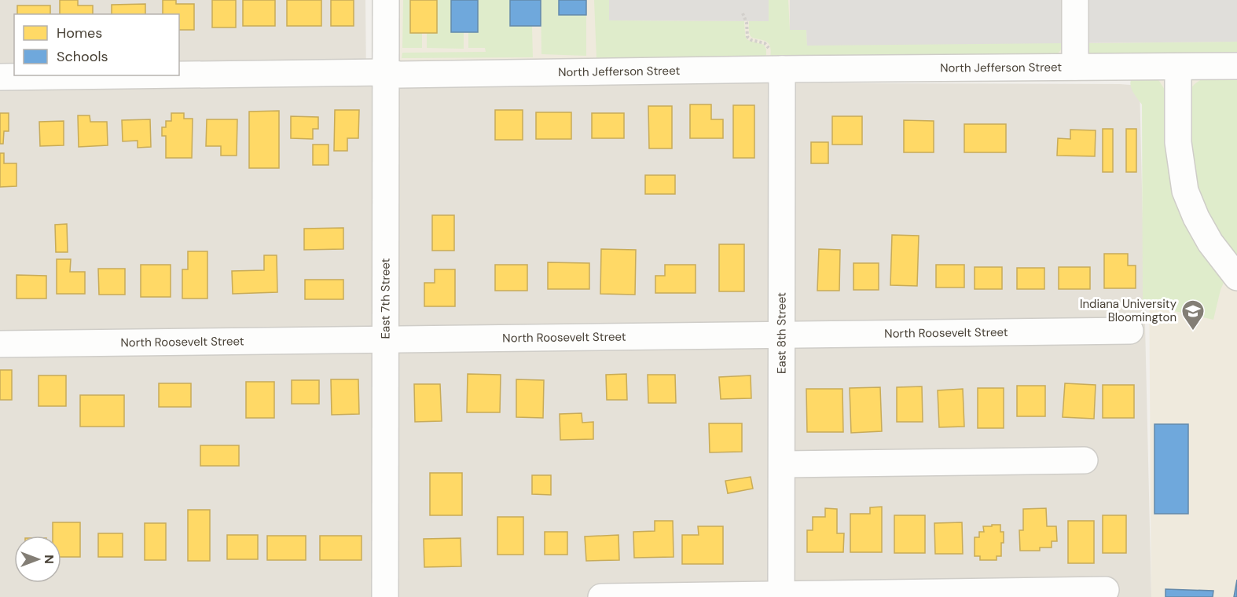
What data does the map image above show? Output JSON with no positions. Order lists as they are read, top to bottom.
{
  "streets": {
    "street": [
      "North Jefferson Street",
      "East 7th Street",
      "East 8th Street",
      "North Roosevelt Street"
    ]
  },
  "crossings": [
    ["North Jefferson Street", "East 7th Street"],
    ["North Jefferson Street", "East 8th Street"],
    ["East 7th Street", "North Roosevelt Street"],
    ["East 8th Street", "North Roosevelt Street"]
  ],
  "places": {
    "school or university": ["Indiana University Bloomington"]
  },
  "legend": ["Homes", "Schools"],
  "north": "right"
}
